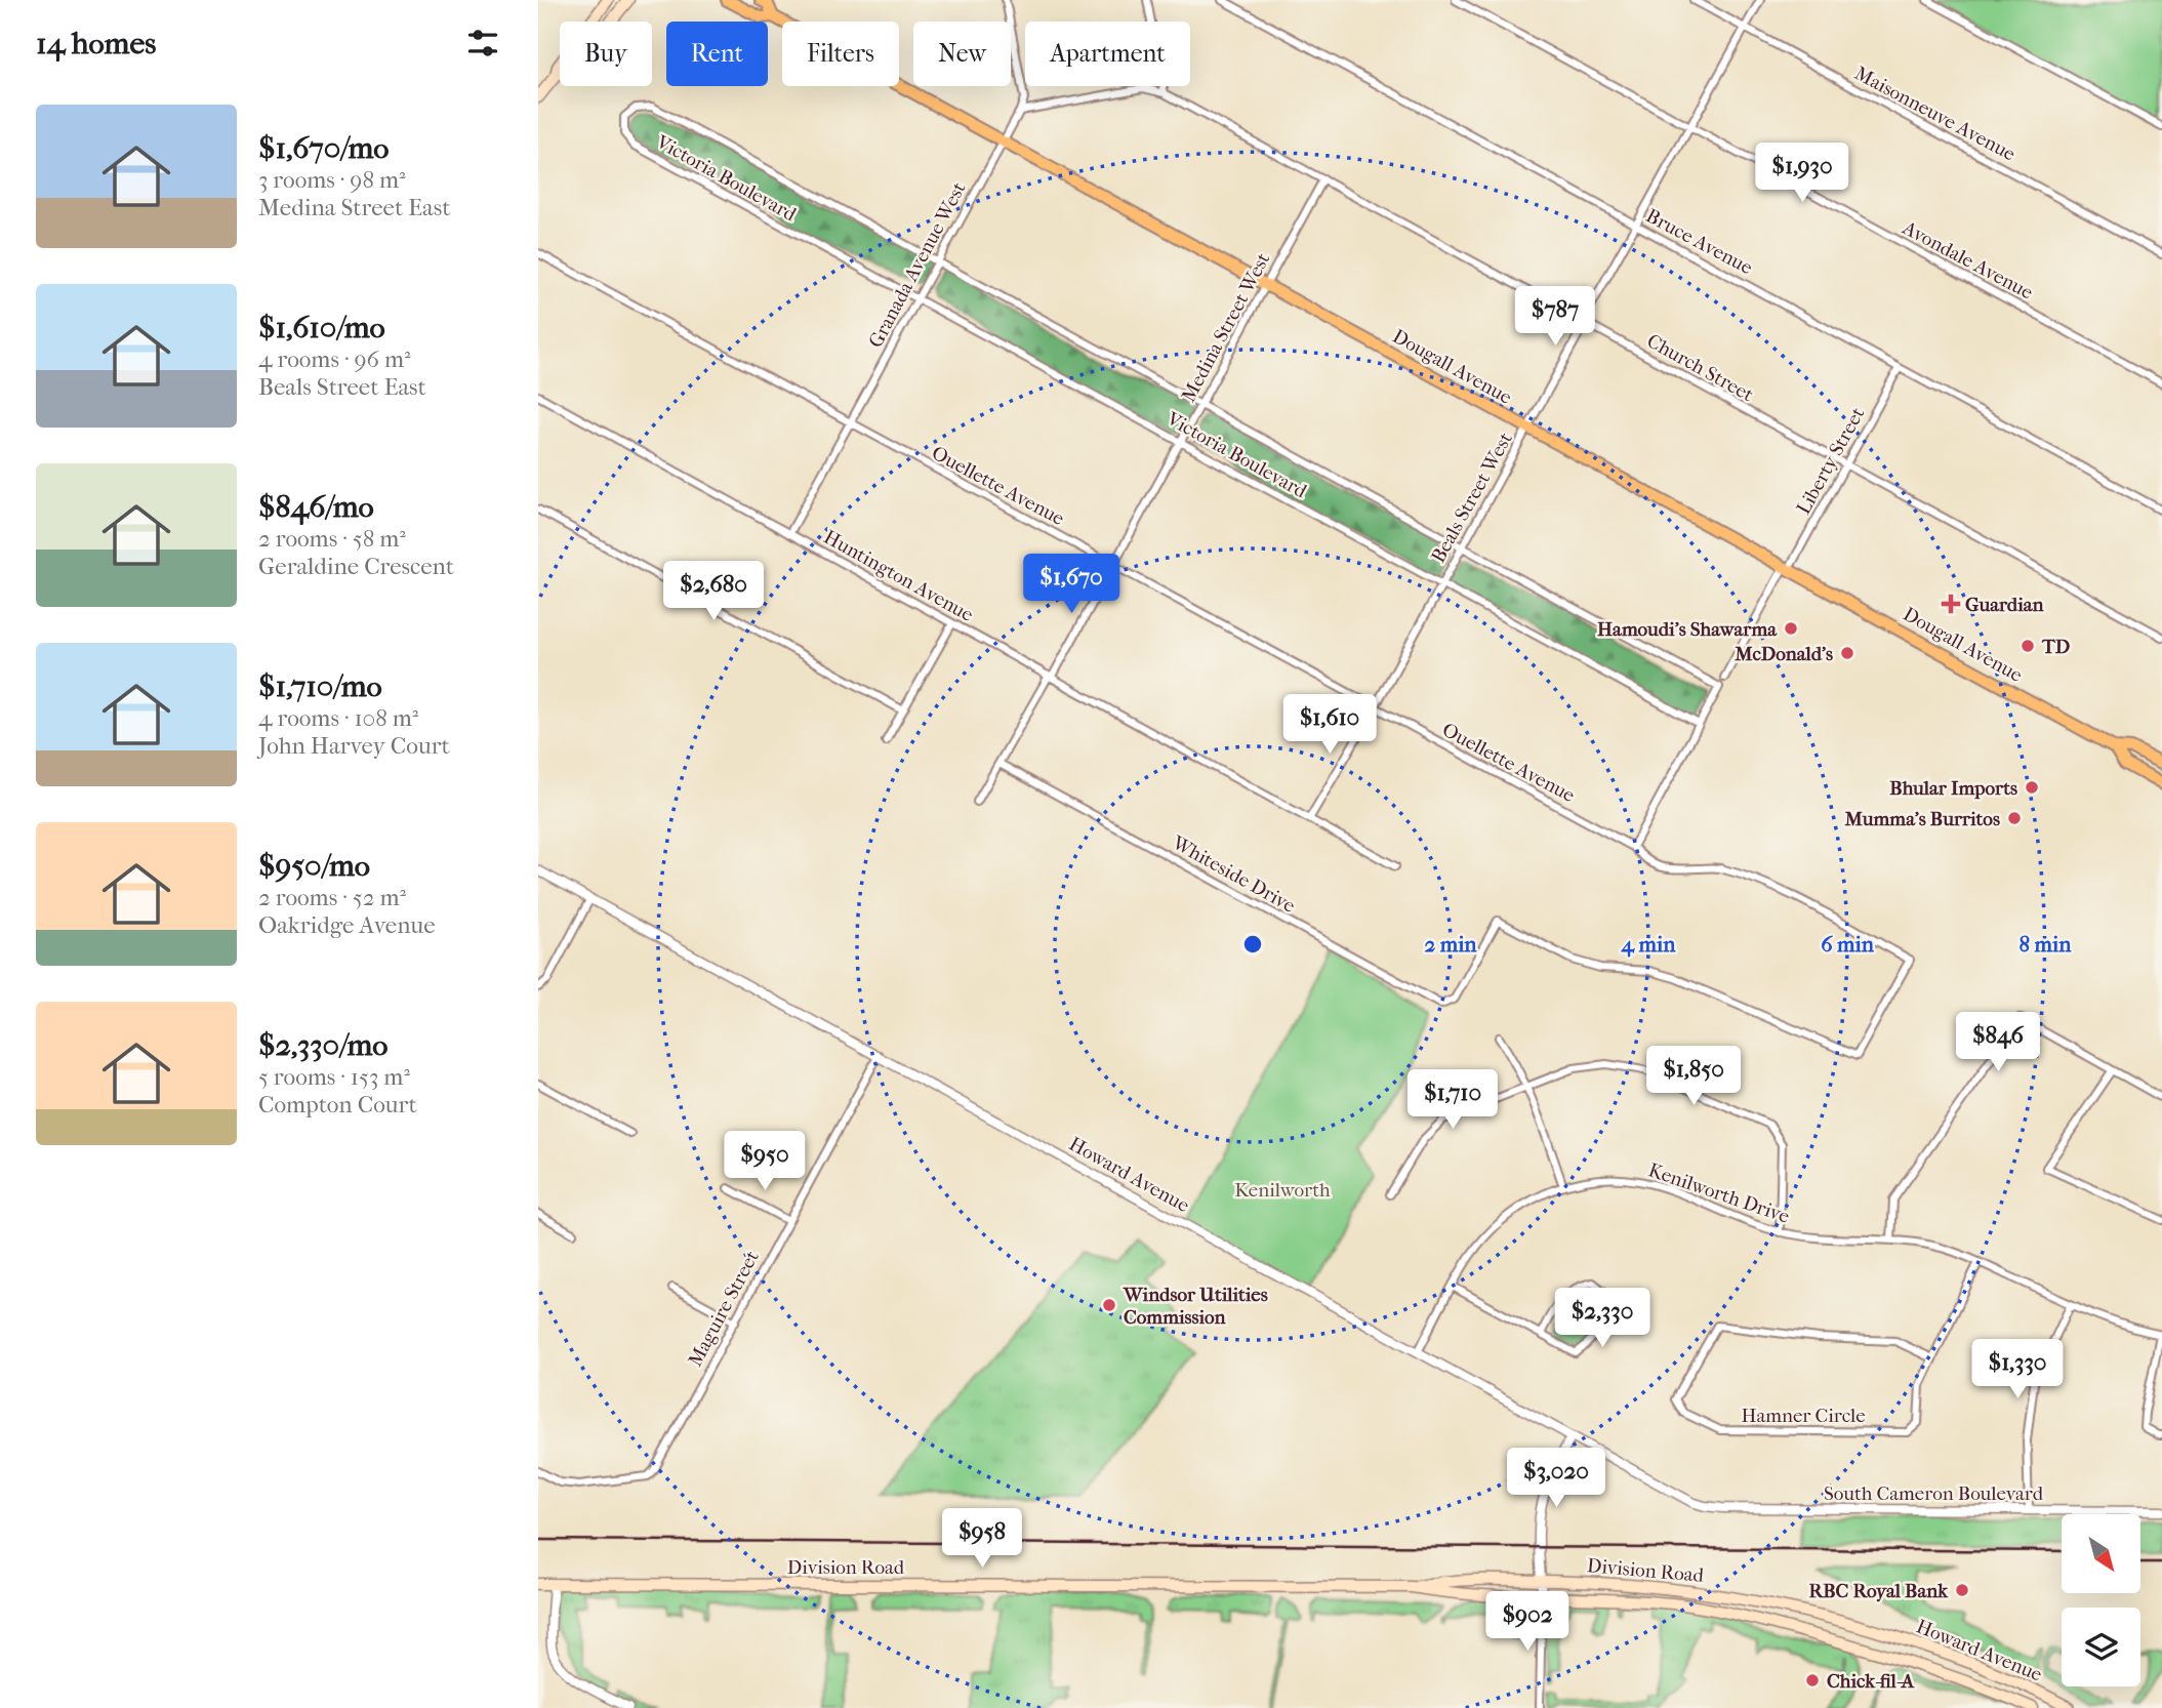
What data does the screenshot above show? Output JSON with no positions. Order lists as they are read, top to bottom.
{
  "streets": {
    "main road": ["Dougall Avenue", "Howard Avenue", "Division Road"],
    "street": [
      "Maisonneuve Avenue",
      "Victoria Boulevard",
      "Bruce Avenue",
      "Avondale Avenue",
      "Granada Avenue West",
      "Medina Street West",
      "Church Street",
      "Liberty Street",
      "Ouellette Avenue",
      "Beals Street West",
      "Huntington Avenue",
      "Whiteside Drive",
      "Kenilworth Drive",
      "Maguire Street",
      "Hamner Circle",
      "South Cameron Boulevard"
    ]
  },
  "crossings": [
    ["Maisonneuve Avenue", "Beals Street West"],
    ["Victoria Boulevard", "Granada Avenue West"],
    ["Victoria Boulevard", "Medina Street West"],
    ["Victoria Boulevard", "Beals Street West"],
    ["Bruce Avenue", "Liberty Street"],
    ["Bruce Avenue", "Beals Street West"],
    ["Avondale Avenue", "Beals Street West"],
    ["Granada Avenue West", "Dougall Avenue"],
    ["Granada Avenue West", "Church Street"],
    ["Granada Avenue West", "Ouellette Avenue"],
    ["Granada Avenue West", "Huntington Avenue"],
    ["Medina Street West", "Dougall Avenue"],
    ["Medina Street West", "Church Street"],
    ["Medina Street West", "Ouellette Avenue"],
    ["Medina Street West", "Huntington Avenue"],
    ["Medina Street West", "Whiteside Drive"],
    ["Dougall Avenue", "Liberty Street"],
    ["Dougall Avenue", "Beals Street West"],
    ["Church Street", "Liberty Street"],
    ["Church Street", "Beals Street West"],
    ["Ouellette Avenue", "Beals Street West"],
    ["Ouellette Avenue", "Whiteside Drive"],
    ["Beals Street West", "Huntington Avenue"],
    ["Howard Avenue", "Kenilworth Drive"],
    ["Howard Avenue", "Maguire Street"],
    ["Howard Avenue", "South Cameron Boulevard"],
    ["Howard Avenue", "Division Road"],
    ["Kenilworth Drive", "Hamner Circle"]
  ],
  "parks": ["Kenilworth"],
  "places": {
    "health": ["Guardian"],
    "other": [
      "Hamoudi's Shawarma",
      "TD",
      "McDonald's",
      "Bhular Imports",
      "Mumma's Burritos",
      "Windsor Utilities Commission",
      "RBC Royal Bank",
      "Chick-fil-A"
    ]
  },
  "north": "bottom right",
  "page": {
    "heading": "14 homes",
    "chip": [
      "Buy",
      "Rent",
      "Filters",
      "New",
      "Apartment"
    ],
    "list": [
      {
        "name": "$1,670/mo",
        "note": "3 rooms · 98 m² · Medina Street East"
      },
      {
        "name": "$1,610/mo",
        "note": "4 rooms · 96 m² · Beals Street East"
      },
      {
        "name": "$846/mo",
        "note": "2 rooms · 58 m² · Geraldine Crescent"
      },
      {
        "name": "$1,710/mo",
        "note": "4 rooms · 108 m² · John Harvey Court"
      },
      {
        "name": "$950/mo",
        "note": "2 rooms · 52 m² · Oakridge Avenue"
      },
      {
        "name": "$2,330/mo",
        "note": "5 rooms · 153 m² · Compton Court"
      }
    ],
    "price": [
      "$1,930",
      "$787",
      "$1,670",
      "$2,680",
      "$1,610",
      "$846",
      "$1,850",
      "$1,710",
      "$950",
      "$2,330",
      "$1,330",
      "$3,020",
      "$958",
      "$902"
    ]
  },
  "rings": [
    "2 min",
    "4 min",
    "6 min",
    "8 min"
  ]
}
